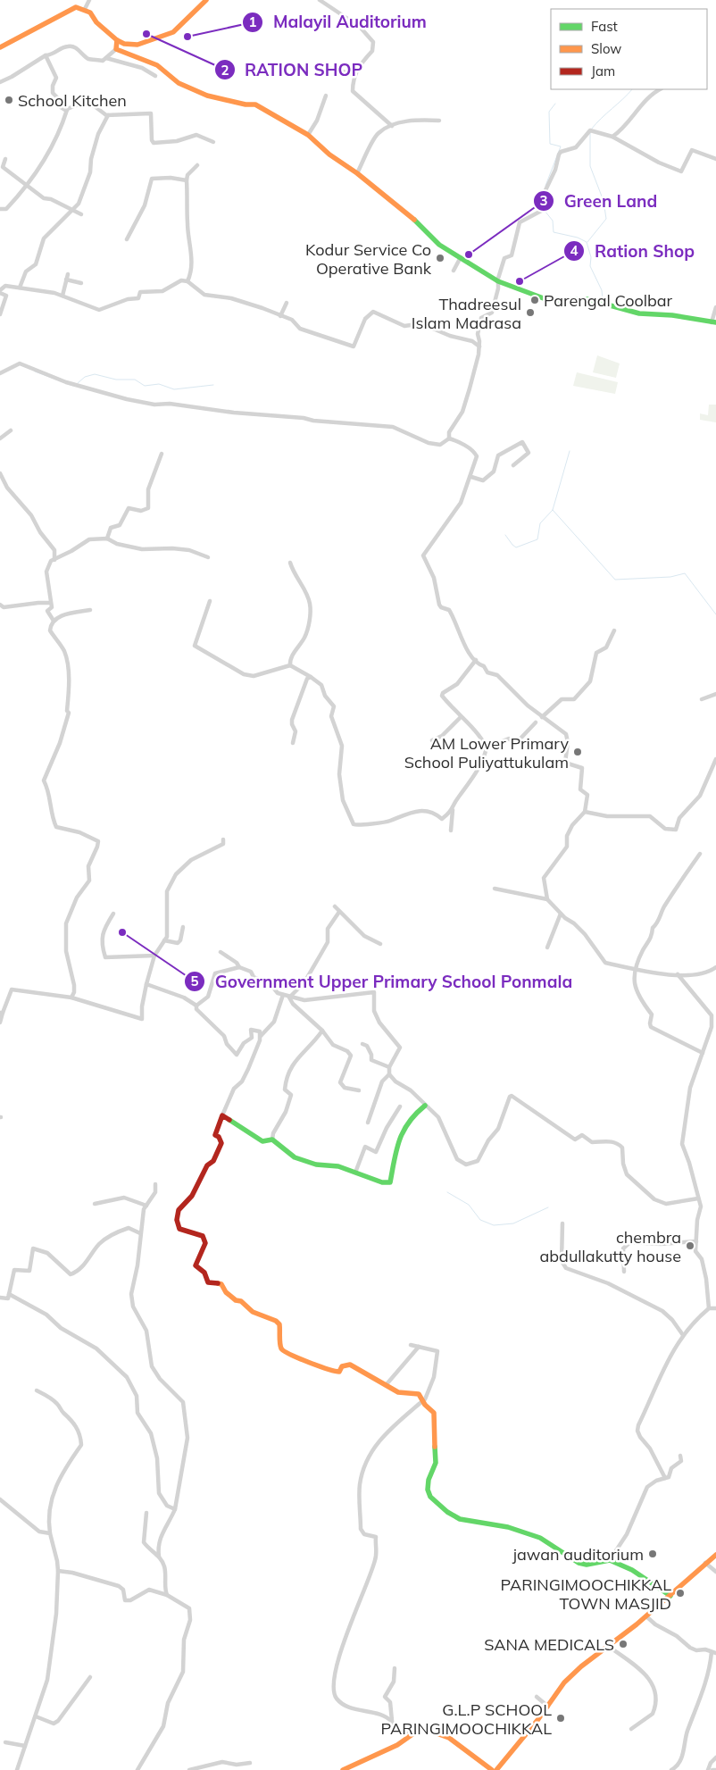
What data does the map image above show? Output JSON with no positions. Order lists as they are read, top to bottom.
{
  "places": [
    "RATION SHOP",
    "Malayil Auditorium",
    "School Kitchen",
    "Green Land",
    "Kodur Service Co Operative Bank",
    "Ration Shop",
    "Parengal Coolbar",
    "Thadreesul Islam Madrasa",
    "AM Lower Primary School Puliyattukulam",
    "Government Upper Primary School Ponmala",
    "chembra abdullakutty house",
    "jawan auditorium",
    "PARINGIMOOCHIKKAL TOWN MASJID",
    "SANA MEDICALS",
    "G.L.P SCHOOL PARINGIMOOCHIKKAL"
  ],
  "legend": ["Fast", "Slow", "Jam"]
}
